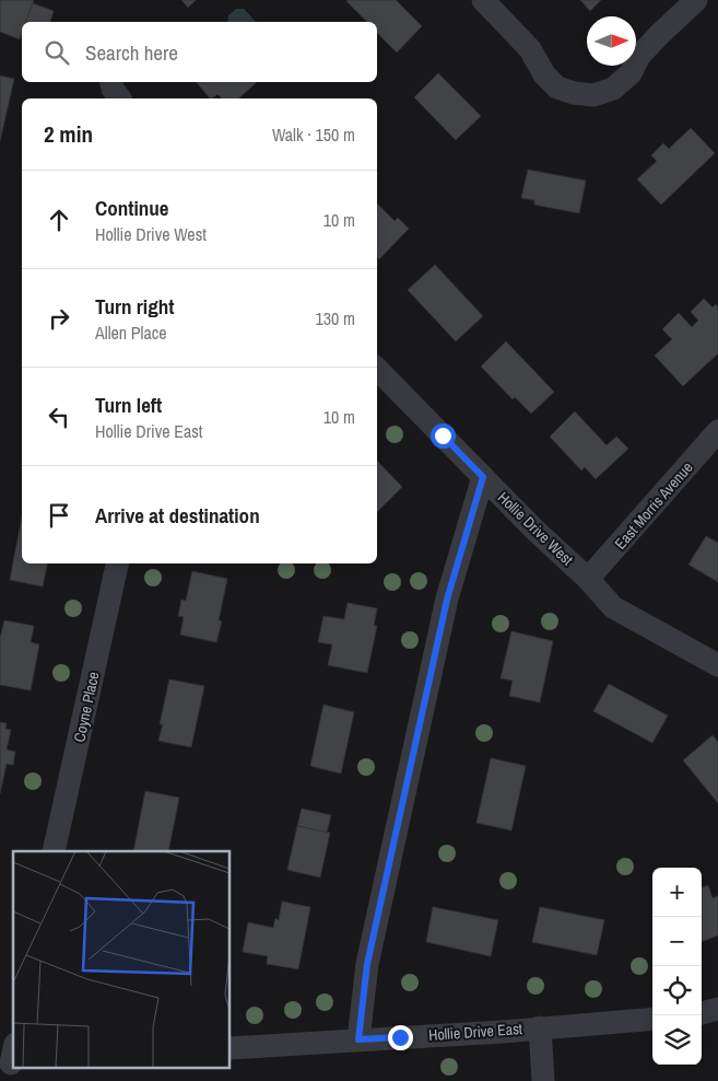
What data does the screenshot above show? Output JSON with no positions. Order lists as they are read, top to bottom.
{
  "streets": {
    "street": [
      "East Morris Avenue",
      "Hollie Drive West",
      "Coyne Place",
      "Hollie Drive East"
    ]
  },
  "crossings": [
    ["East Morris Avenue", "Hollie Drive West"]
  ],
  "north": "right",
  "page": {
    "search": "Search here",
    "heading": ["2 min", "Walk · 150 m"],
    "list": [
      ["Continue", "Hollie Drive West", "10 m"],
      ["Turn right", "Allen Place", "130 m"],
      ["Turn left", "Hollie Drive East", "10 m"],
      "Arrive at destination"
    ],
    "map_buttons": ["+", "−"]
  }
}
